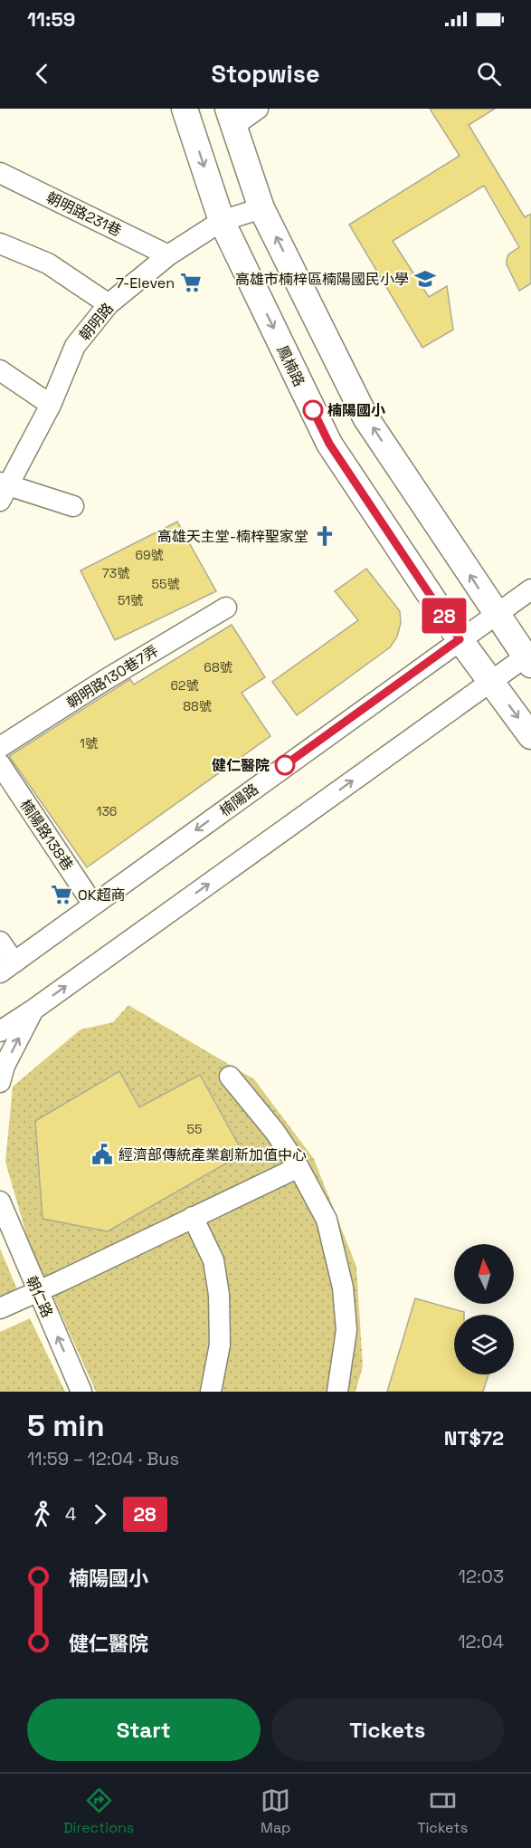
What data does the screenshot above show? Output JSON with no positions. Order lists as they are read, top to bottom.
{
  "streets": {
    "main road": ["鳳楠路"],
    "street": [
      "朝明路231巷",
      "朝明路",
      "朝明路130巷7弄",
      "楠陽路",
      "楠陽路138巷",
      "朝仁路"
    ]
  },
  "crossings": [
    ["朝明路231巷", "朝明路"],
    ["朝明路", "鳳楠路"],
    ["鳳楠路", "楠陽路"],
    ["楠陽路", "楠陽路138巷"]
  ],
  "places": {
    "school or university": ["高雄市楠梓區楠陽國民小學"],
    "supermarket": ["7-Eleven", "OK超商"],
    "other": ["楠陽國小", "健仁醫院"],
    "church": ["高雄天主堂-楠梓聖家堂"],
    "public building": ["經濟部傳統產業創新加值中心"]
  },
  "lines": ["bus line 28"],
  "house_numbers": [
    "69號",
    "73號",
    "55號",
    "51號",
    "68號",
    "62號",
    "88號",
    "1號",
    "136",
    "55"
  ],
  "north": "top",
  "page": {
    "status": "11:59",
    "header": "Stopwise",
    "on_map": "28",
    "heading": ["5 min", "11:59 – 12:04 · Bus", "NT$72"],
    "legs": ["4", "28"],
    "list": [
      {
        "name": "楠陽國小",
        "value": "12:03"
      },
      {
        "name": "健仁醫院",
        "value": "12:04"
      }
    ],
    "buttons": ["Start", "Tickets"],
    "tabs": ["Directions", "Map", "Tickets"]
  }
}
